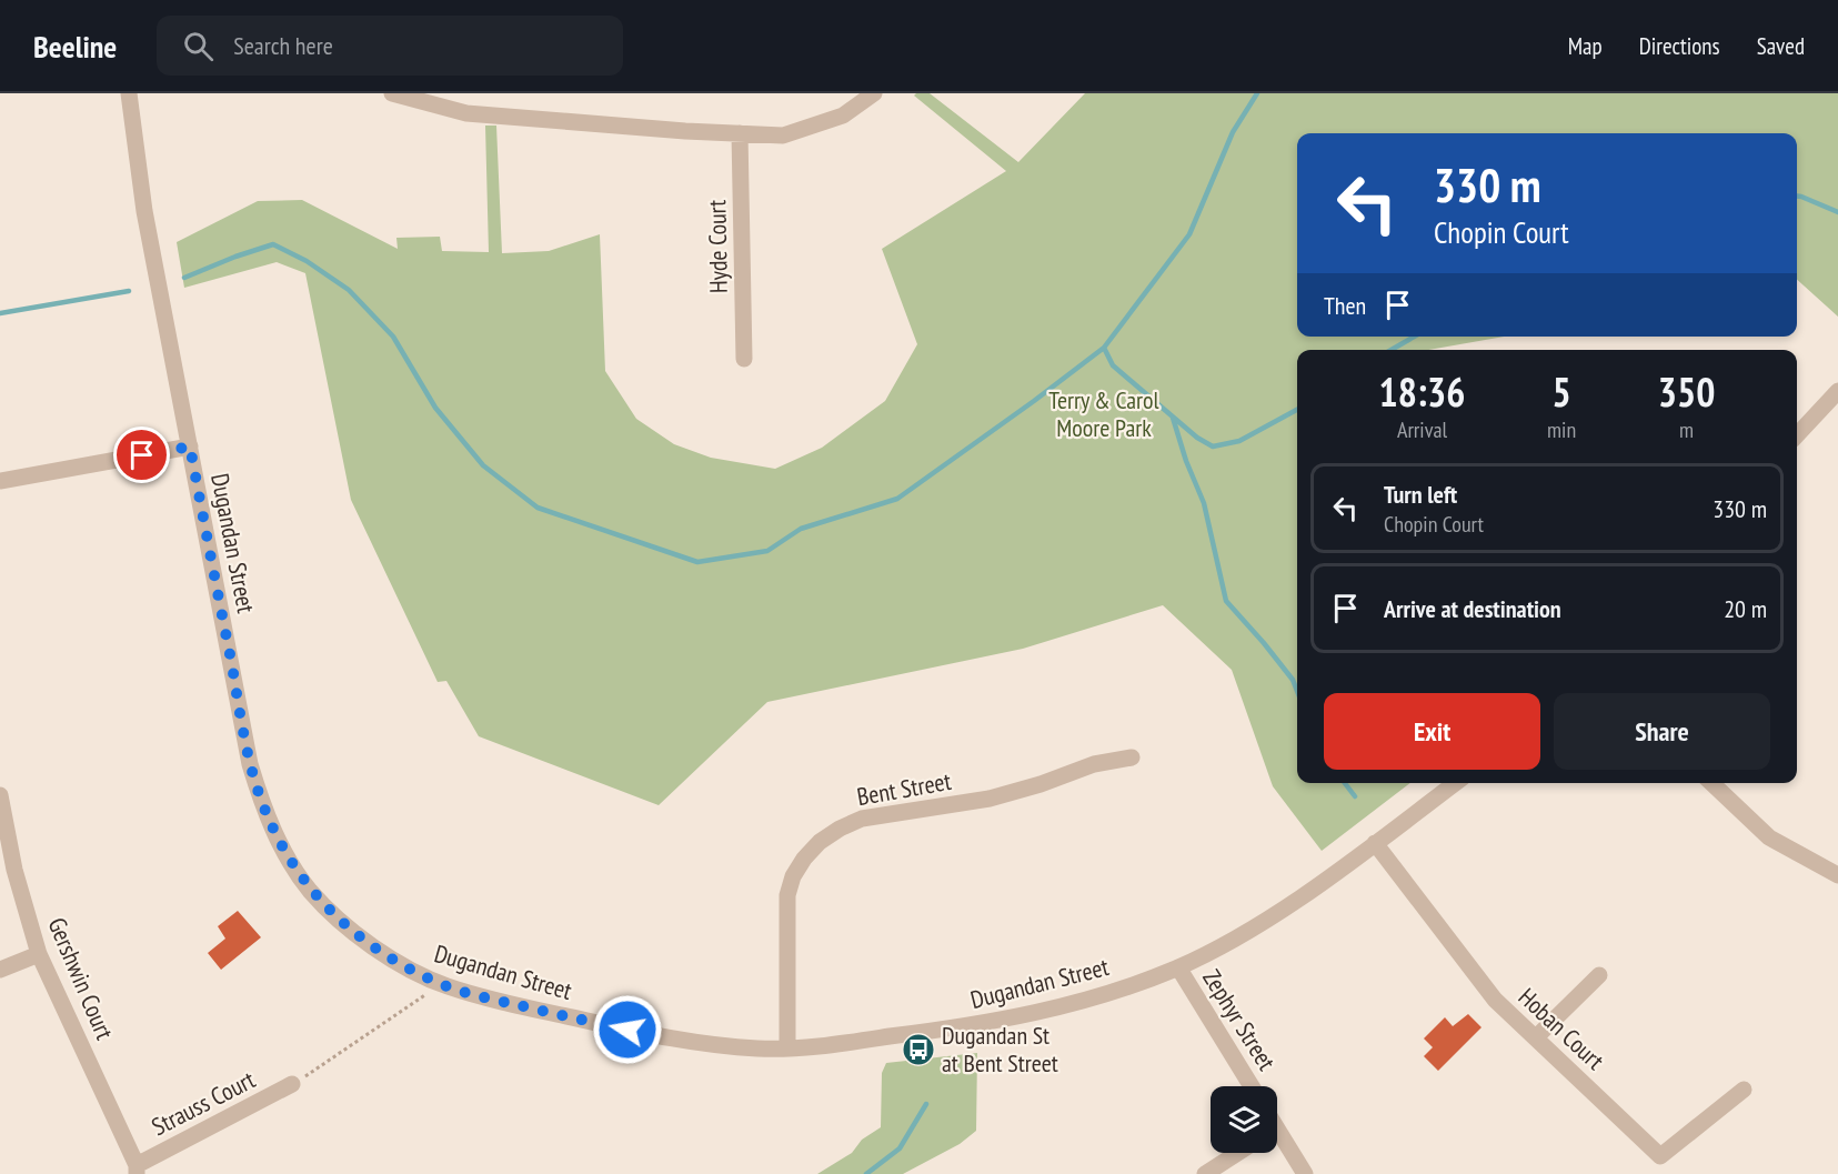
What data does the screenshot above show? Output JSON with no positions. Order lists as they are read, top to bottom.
{
  "streets": {
    "street": [
      "Hyde Court",
      "Dugandan Street",
      "Bent Street",
      "Gershwin Court",
      "Zephyr Street",
      "Hoban Court",
      "Strauss Court"
    ]
  },
  "crossings": [
    ["Dugandan Street", "Bent Street"],
    ["Dugandan Street", "Zephyr Street"],
    ["Dugandan Street", "Hoban Court"],
    ["Gershwin Court", "Strauss Court"]
  ],
  "parks": ["Terry & Carol Moore Park"],
  "places": {
    "bus stop": ["Dugandan St at Bent Street"]
  },
  "page": {
    "header": "Beeline",
    "search": "Search here",
    "nav": ["Map", "Directions", "Saved"],
    "turn": ["330 m", "Chopin Court"],
    "then": "Then",
    "eta": [
      "18:36",
      "Arrival",
      "5",
      "min",
      "350",
      "m"
    ],
    "list": [
      {
        "name": "Turn left",
        "note": "Chopin Court",
        "value": "330 m"
      },
      {
        "name": "Arrive at destination",
        "value": "20 m"
      }
    ],
    "buttons": ["Exit", "Share"]
  }
}
